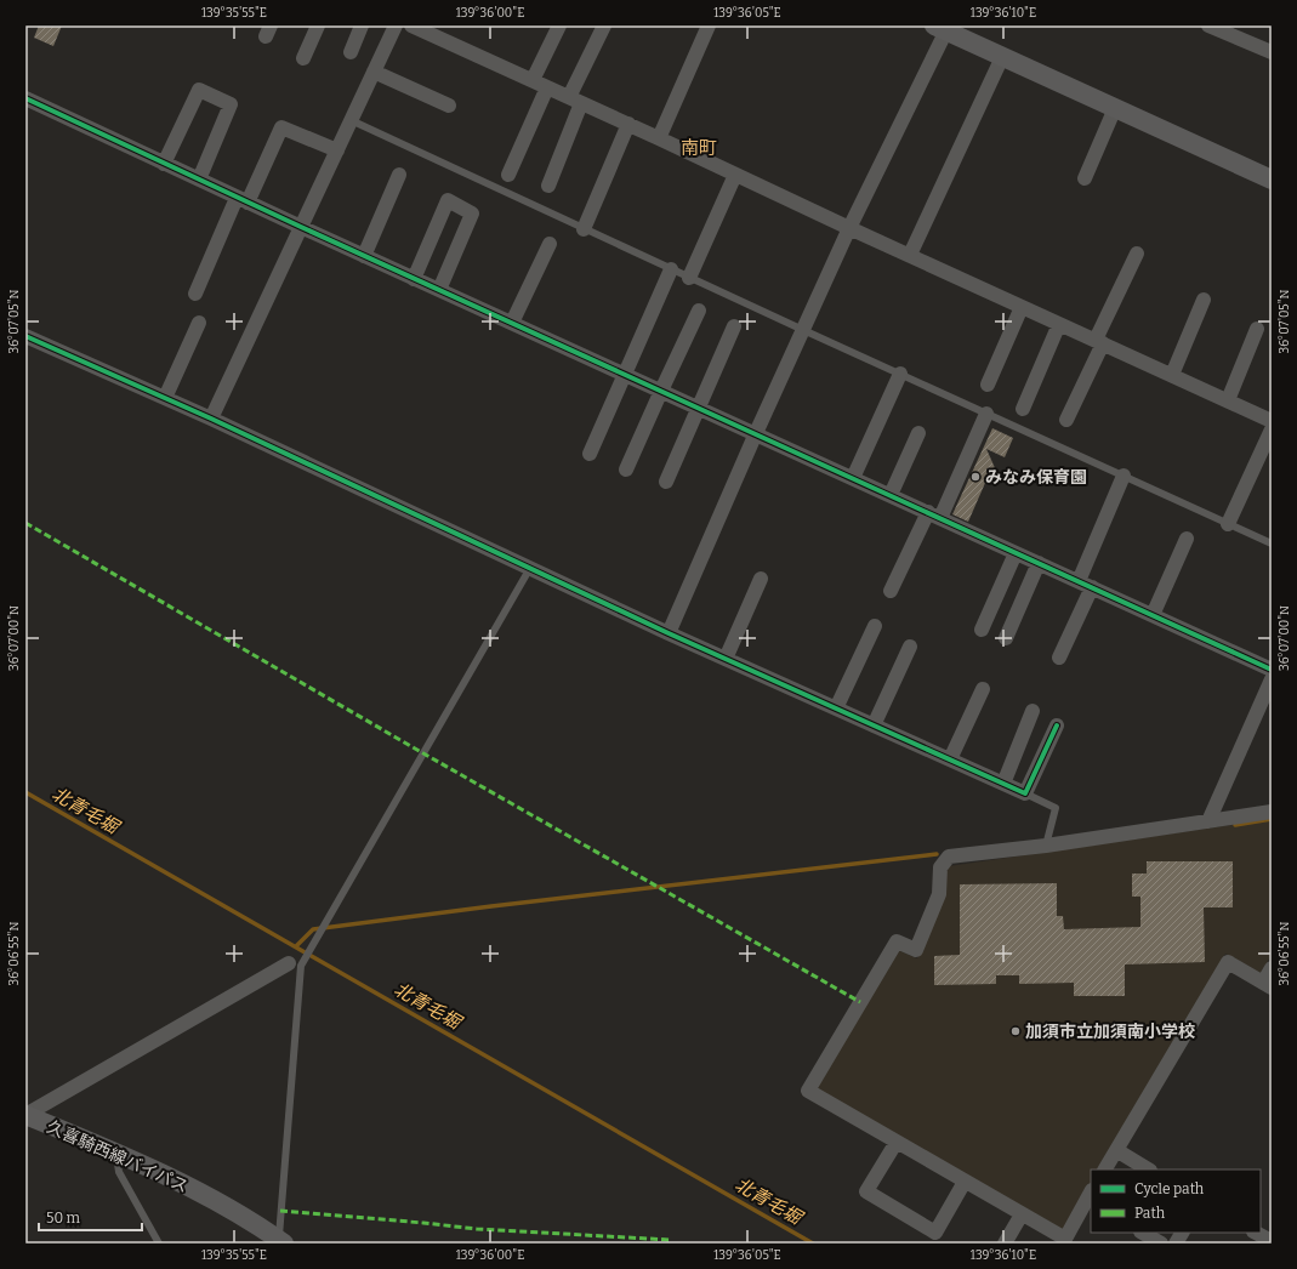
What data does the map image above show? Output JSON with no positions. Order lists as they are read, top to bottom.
{
  "streets": {
    "street": ["久喜騎西線バイパス"]
  },
  "districts": ["南町"],
  "water": ["北青毛堀"],
  "places": ["みなみ保育園", "加須市立加須南小学校"],
  "legend": ["Cycle path", "Path"],
  "scale_bar": "50 m",
  "coordinates": [
    "139°35'55\"E",
    "139°36'00\"E",
    "139°36'05\"E",
    "139°36'10\"E",
    "36°07'05\"N",
    "36°07'00\"N",
    "36°06'55\"N"
  ]
}
